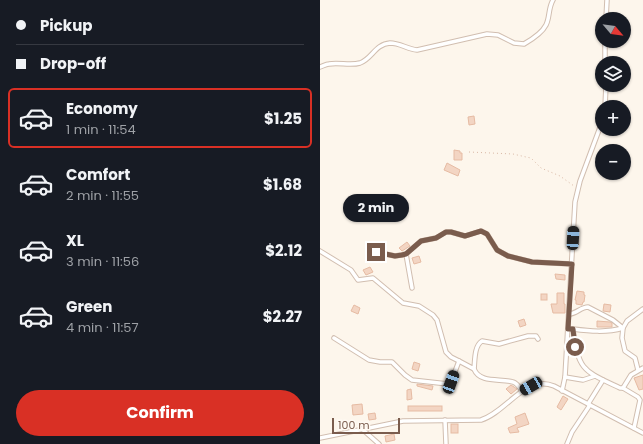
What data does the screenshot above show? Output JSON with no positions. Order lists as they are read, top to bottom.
{
  "scale_bar": "100 m",
  "north": "bottom right",
  "page": {
    "banner": ["Pickup", "Drop-off"],
    "map_buttons": ["+", "−"],
    "list": [
      {
        "name": "Economy",
        "note": "1 min · 11:54",
        "value": "$1.25"
      },
      {
        "name": "Comfort",
        "note": "2 min · 11:55",
        "value": "$1.68"
      },
      {
        "name": "XL",
        "note": "3 min · 11:56",
        "value": "$2.12"
      },
      {
        "name": "Green",
        "note": "4 min · 11:57",
        "value": "$2.27"
      }
    ],
    "bubble": "2 min",
    "buttons": "Confirm",
    "scale": "100 m"
  }
}
